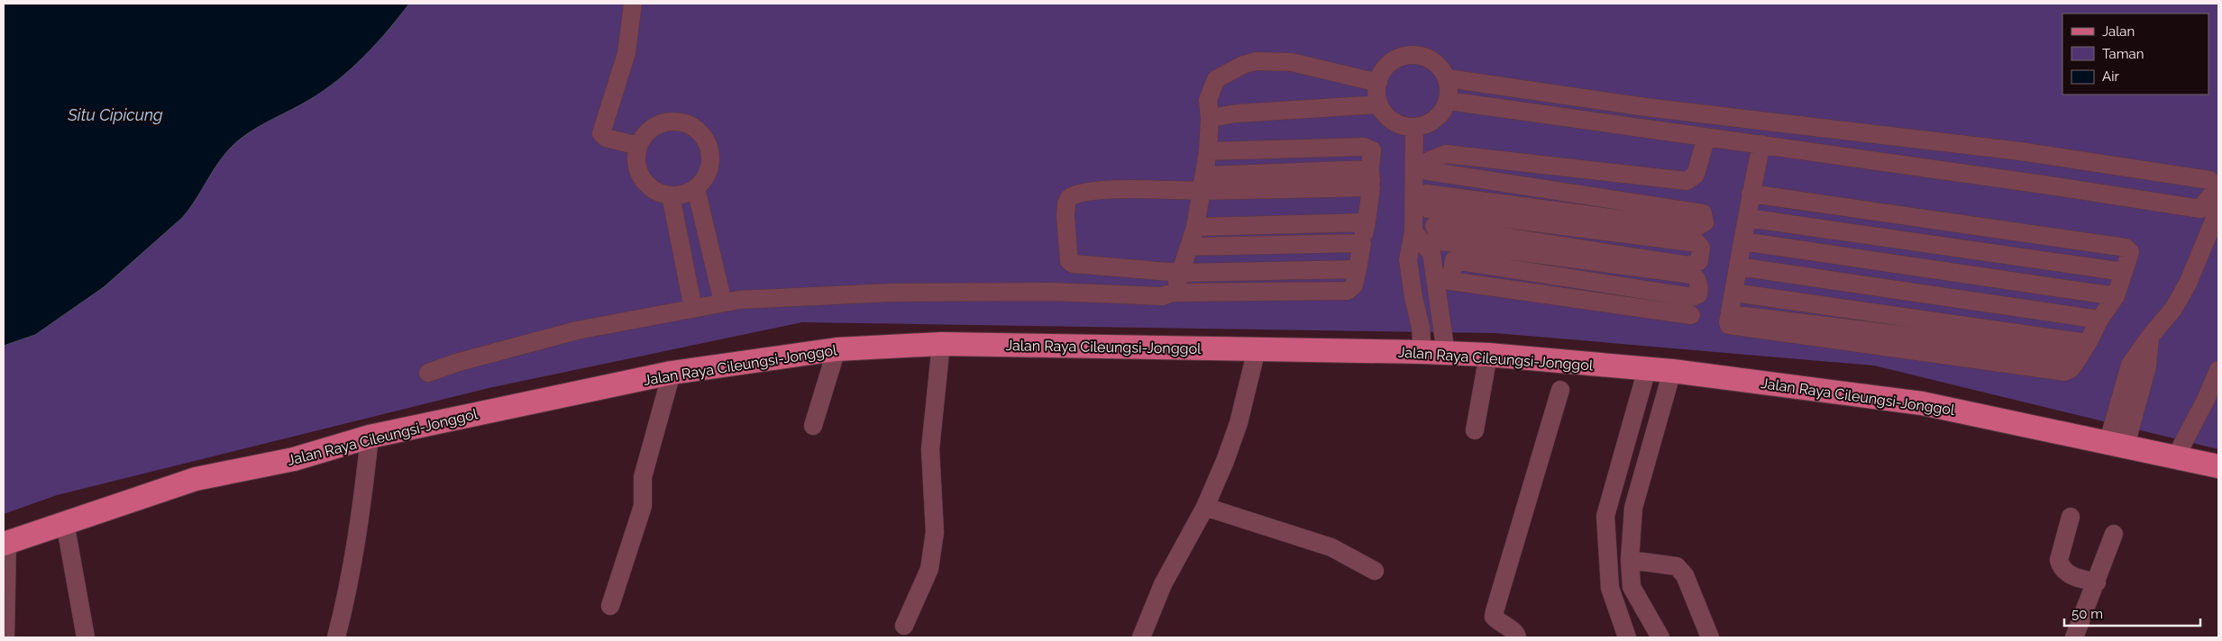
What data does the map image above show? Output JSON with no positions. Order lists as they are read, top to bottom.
{
  "streets": {
    "main road": ["Jalan Raya Cileungsi-Jonggol"]
  },
  "water": ["Situ Cipicung"],
  "legend": ["Jalan", "Taman", "Air"],
  "scale_bar": "50 m"
}
